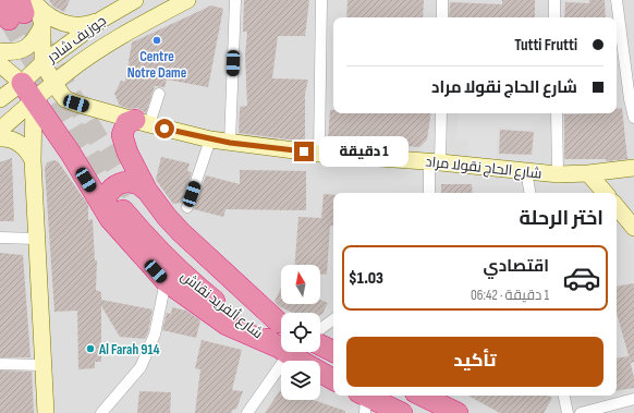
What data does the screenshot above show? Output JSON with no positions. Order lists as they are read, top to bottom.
{
  "streets": {
    "highway": ["شارع ألفريد نقاش"],
    "street": ["جوزيف شادر", "شارع الحاج نقولا مراد"]
  },
  "crossings": [
    ["جوزيف شادر", "شارع الحاج نقولا مراد"]
  ],
  "places": ["Centre Notre Dame", "Al Farah 914"],
  "north": "top",
  "page": {
    "banner": ["Tutti Frutti", "شارع الحاج نقولا مراد"],
    "bubble": "1 دقيقة",
    "heading": "اختر الرحلة",
    "list": [
      {
        "name": "اقتصادي",
        "note": "1 دقيقة · 06:42",
        "value": "$1.03"
      }
    ],
    "buttons": "تأكيد"
  }
}
